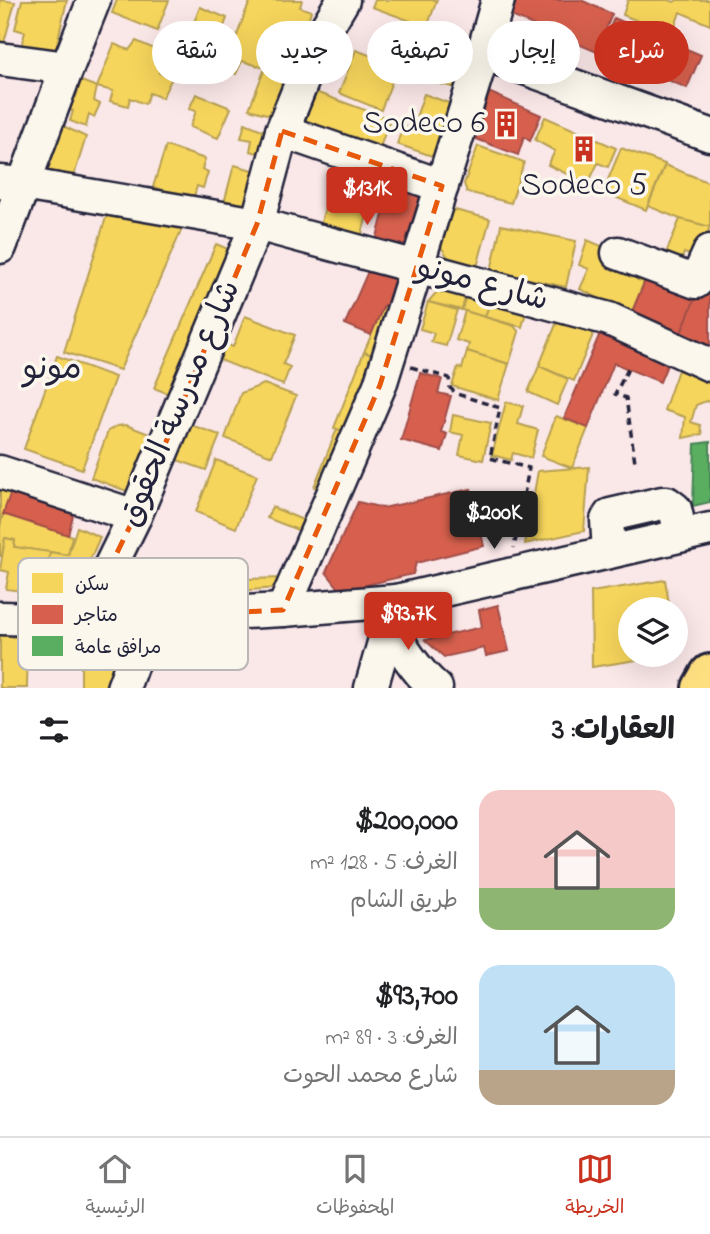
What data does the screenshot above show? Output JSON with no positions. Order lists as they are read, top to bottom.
{
  "streets": {
    "street": ["شارع مونو", "شارع مدرسة الحقوق"]
  },
  "crossings": [
    ["شارع مونو", "شارع مدرسة الحقوق"]
  ],
  "districts": ["مونو"],
  "places": {
    "building": ["Sodeco 6", "Sodeco 5"]
  },
  "legend": ["سكن", "متاجر", "مرافق عامة"],
  "page": {
    "chip": [
      "شراء",
      "إيجار",
      "تصفية",
      "جديد",
      "شقة"
    ],
    "price": ["$131K", "$200K", "$93.7K"],
    "heading": "العقارات: 3",
    "list": [
      {
        "name": "$200,000",
        "note": "الغرف: 5 · 128 m² · طريق الشام"
      },
      {
        "name": "$93,700",
        "note": "الغرف: 3 · 89 m² · شارع محمد الحوت"
      }
    ],
    "tabs": ["الخريطة", "المحفوظات", "الرئيسية"]
  }
}
